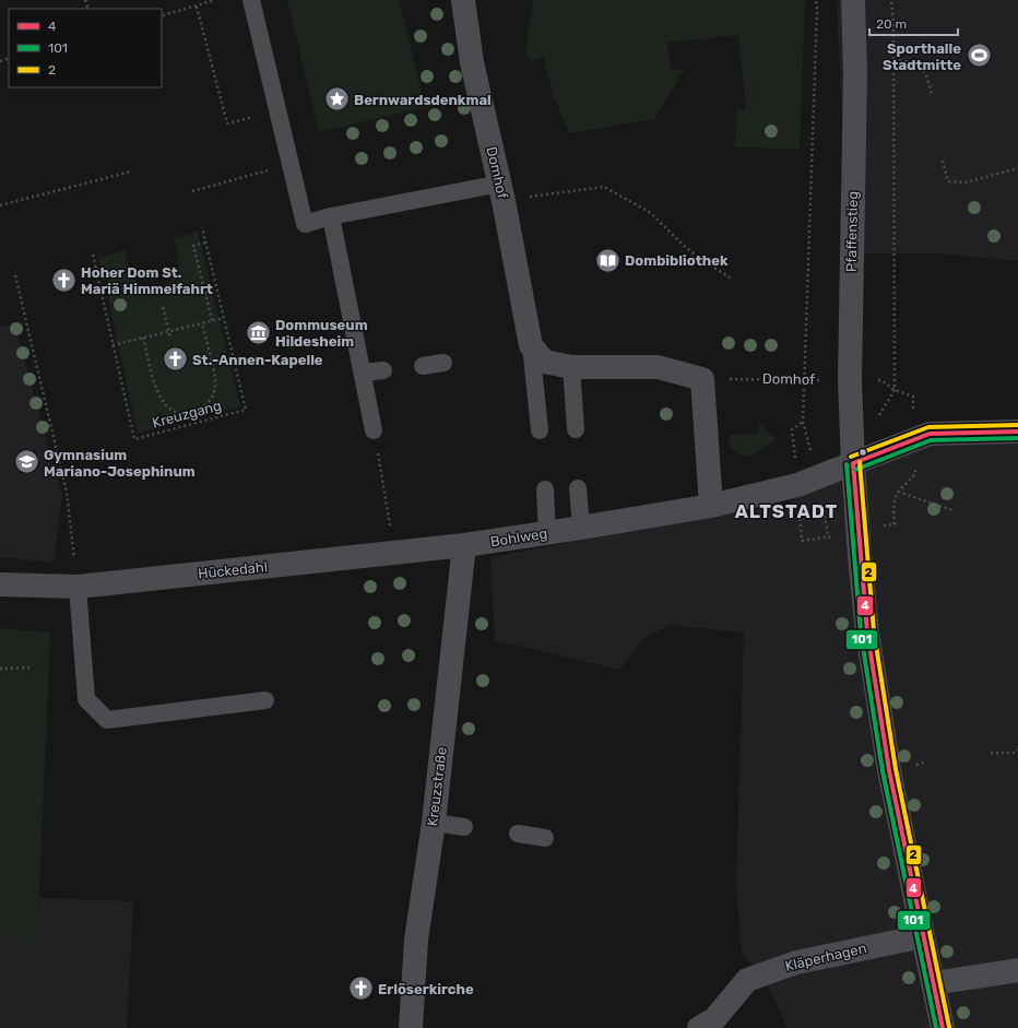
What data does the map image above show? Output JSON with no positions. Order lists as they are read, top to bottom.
{
  "streets": {
    "street": [
      "Domhof",
      "Pfaffenstieg",
      "Bohlweg",
      "Hückedahl",
      "Kreuzstraße",
      "Kläperhagen"
    ],
    "path": ["Kreuzgang"]
  },
  "crossings": [
    ["Domhof", "Pfaffenstieg"],
    ["Pfaffenstieg", "Bohlweg"],
    ["Pfaffenstieg", "Kläperhagen"],
    ["Bohlweg", "Hückedahl"],
    ["Bohlweg", "Kreuzstraße"],
    ["Hückedahl", "Kreuzstraße"]
  ],
  "districts": ["ALTSTADT"],
  "places": {
    "sports": ["Sporthalle Stadtmitte"],
    "place": ["Bernwardsdenkmal"],
    "library": ["Dombibliothek"],
    "church": ["Hoher Dom St. Mariä Himmelfahrt", "St.-Annen-Kapelle", "Erlöserkirche"],
    "museum": ["Dommuseum Hildesheim"],
    "school or university": ["Gymnasium Mariano-Josephinum"]
  },
  "lines": ["transit line 2", "transit line 4", "transit line 101"],
  "legend": ["4", "101", "2"],
  "scale_bar": "20 m"
}
